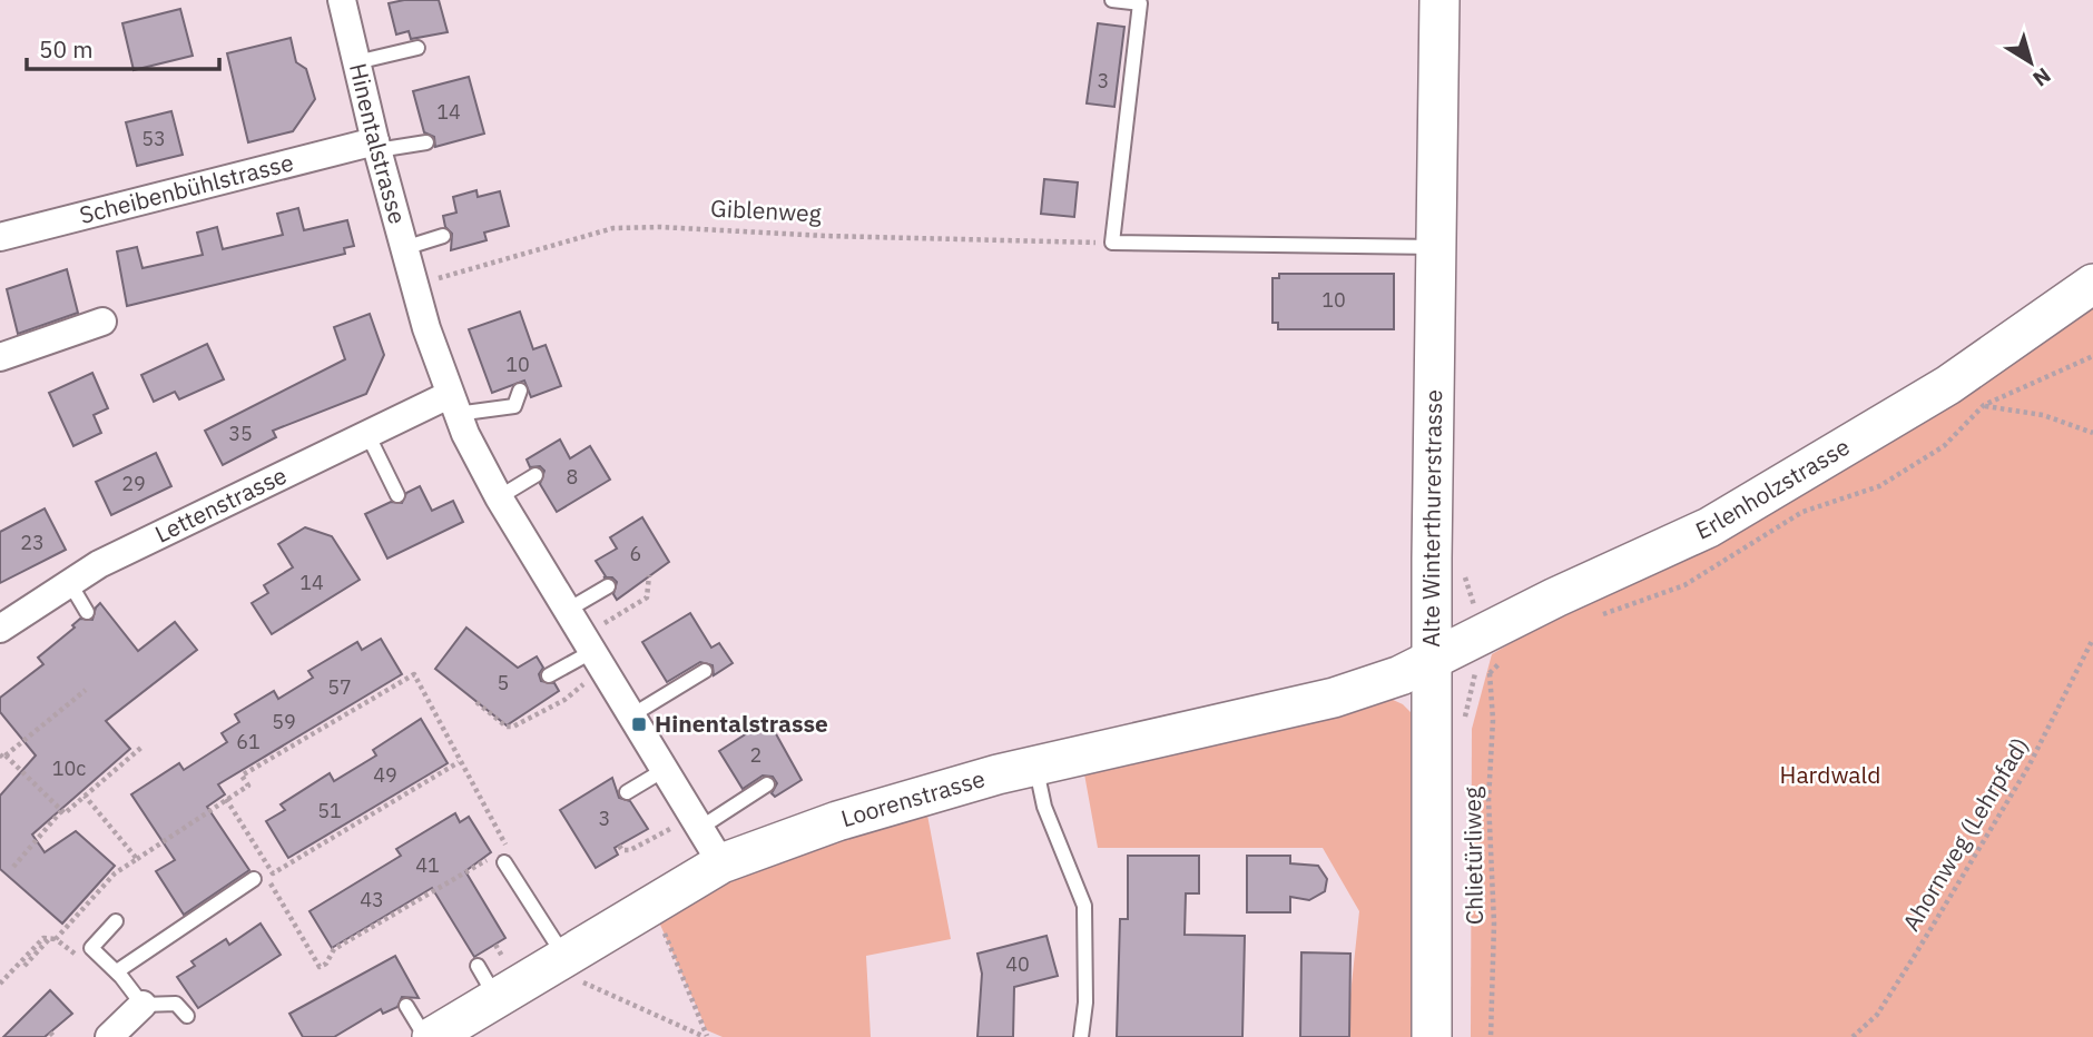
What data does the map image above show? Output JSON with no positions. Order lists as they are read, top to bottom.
{
  "streets": {
    "street": [
      "Hinentalstrasse",
      "Scheibenbühlstrasse",
      "Erlenholzstrasse",
      "Lettenstrasse",
      "Alte Winterthurerstrasse",
      "Loorenstrasse"
    ],
    "path": ["Giblenweg", "Ahornweg (Lehrpfad)", "Chlietürliweg"]
  },
  "crossings": [
    ["Hinentalstrasse", "Scheibenbühlstrasse"],
    ["Hinentalstrasse", "Lettenstrasse"],
    ["Hinentalstrasse", "Loorenstrasse"],
    ["Erlenholzstrasse", "Alte Winterthurerstrasse"],
    ["Erlenholzstrasse", "Loorenstrasse"],
    ["Alte Winterthurerstrasse", "Loorenstrasse"]
  ],
  "parks": ["Hardwald"],
  "places": {
    "transit": ["Hinentalstrasse"]
  },
  "house_numbers": [
    "3",
    "14",
    "53",
    "10",
    "10",
    "35",
    "8",
    "29",
    "23",
    "6",
    "14",
    "5",
    "57",
    "59",
    "61",
    "2",
    "10c",
    "49",
    "51",
    "3",
    "41",
    "43",
    "40"
  ],
  "scale_bar": "50 m",
  "north": "bottom right"
}
